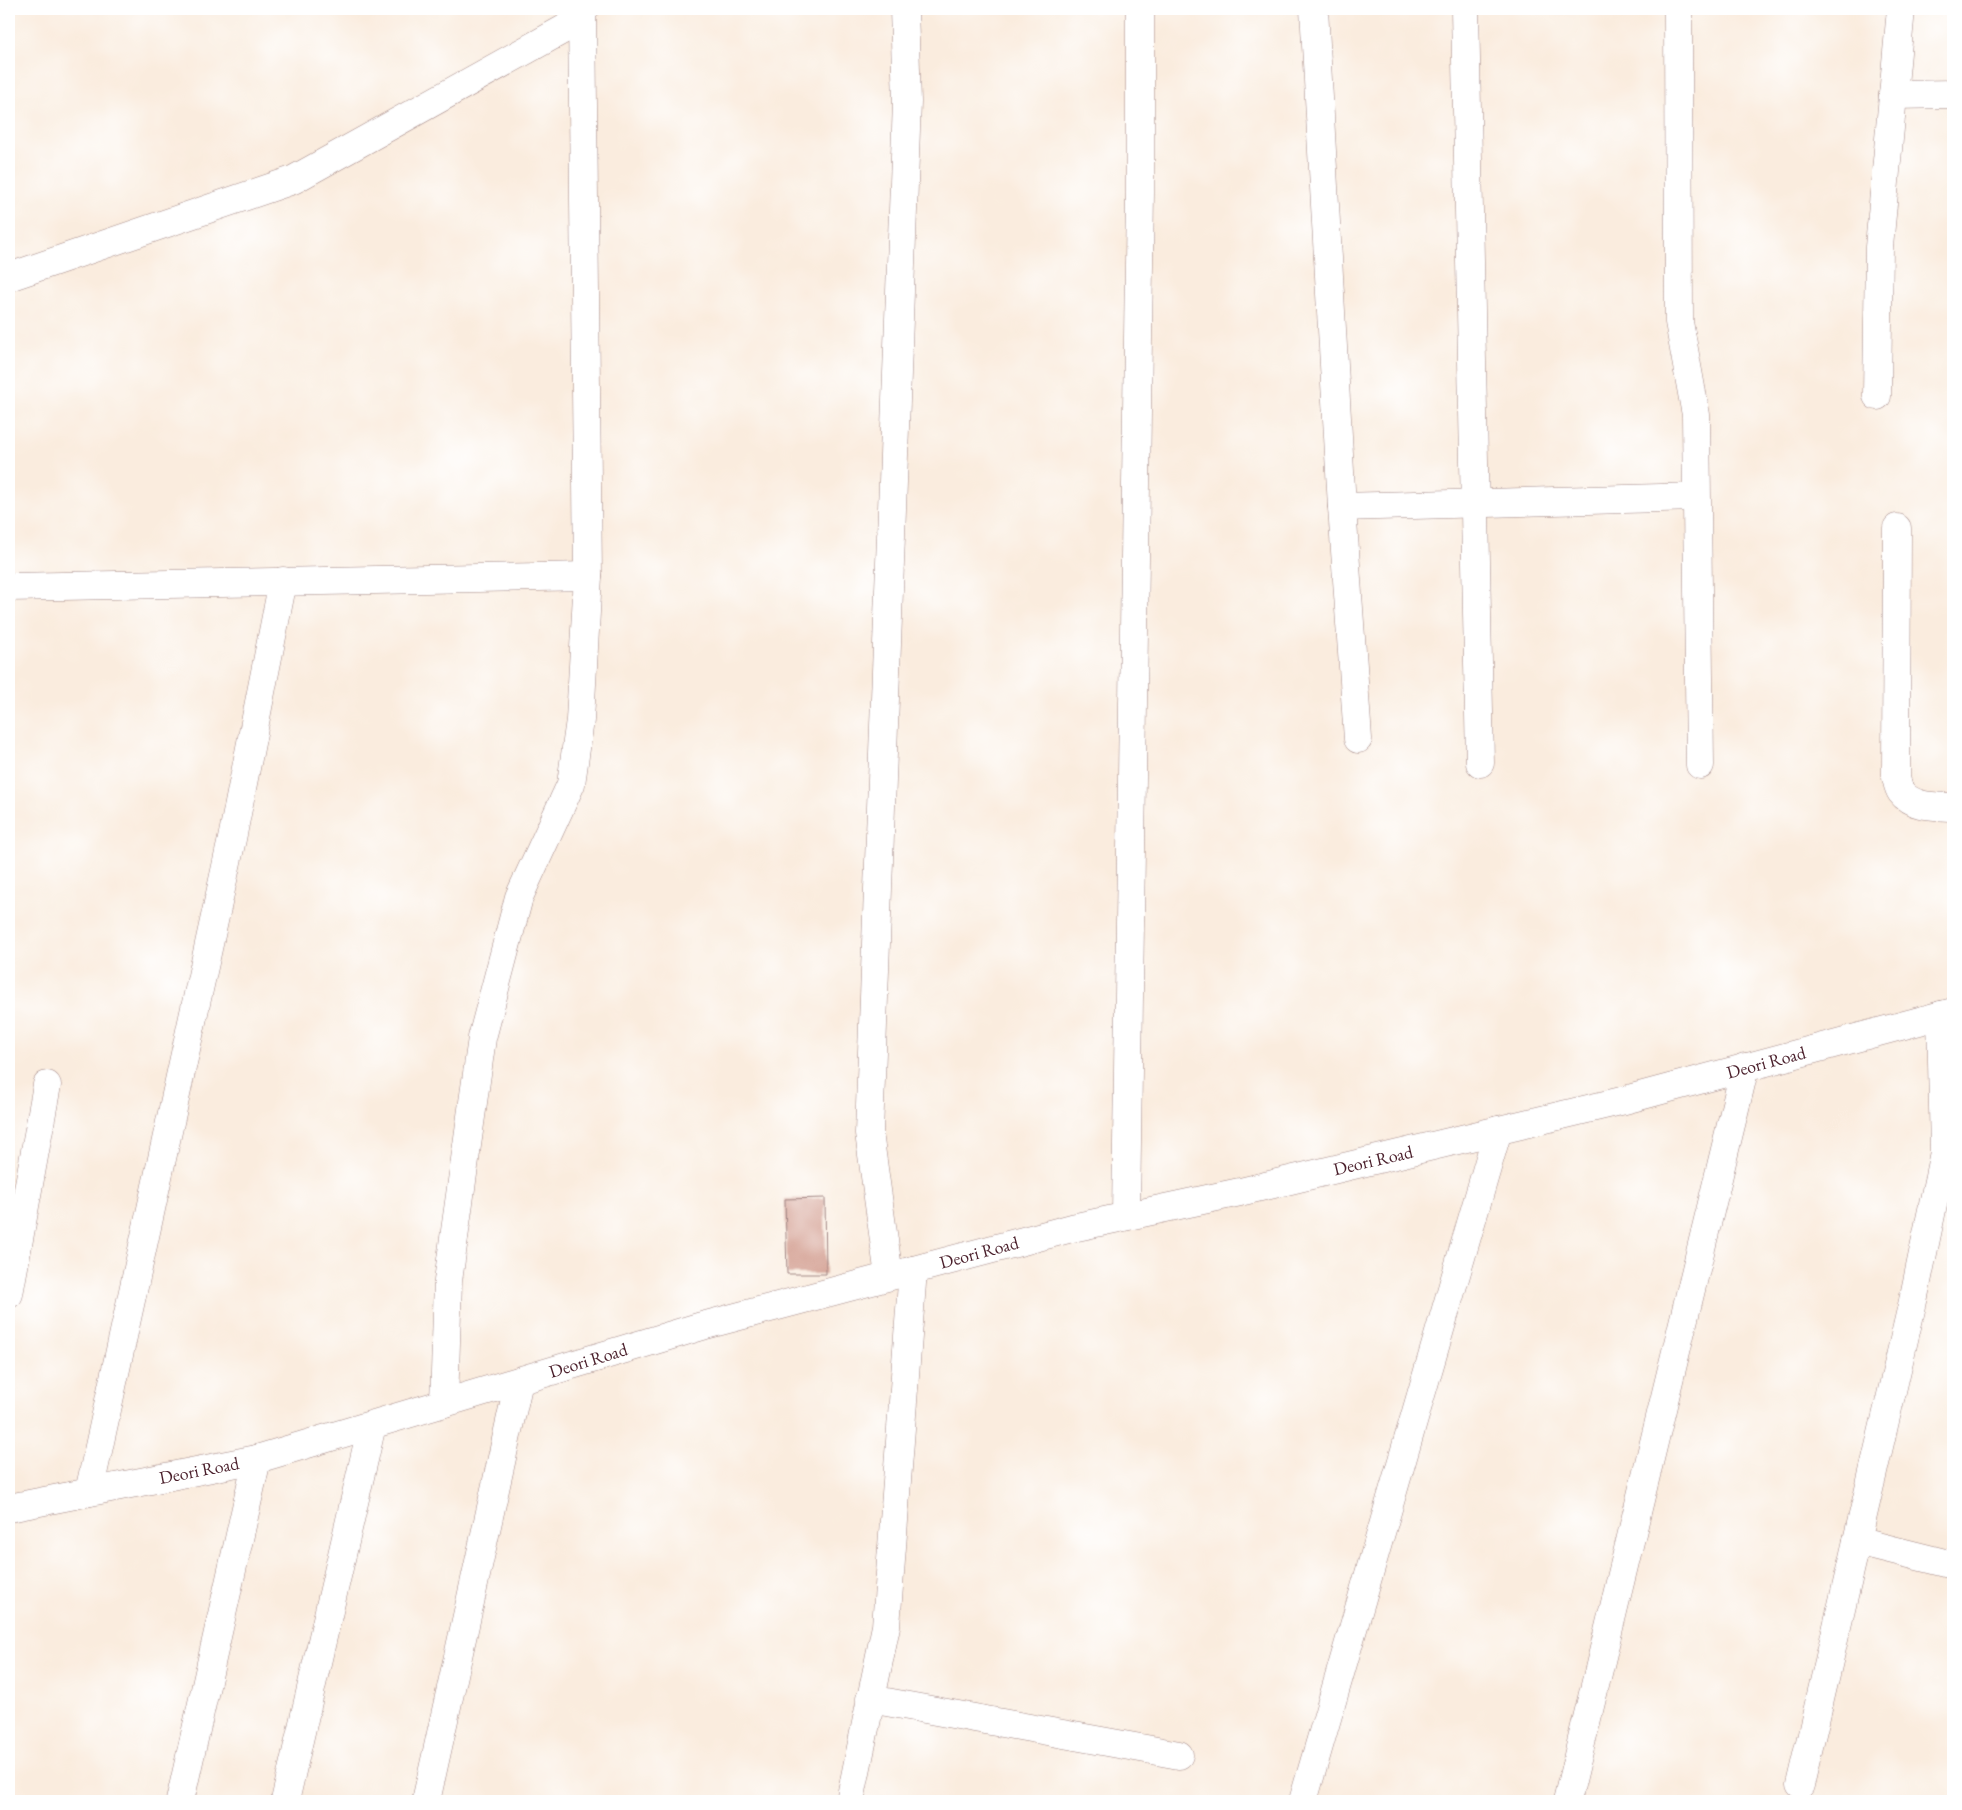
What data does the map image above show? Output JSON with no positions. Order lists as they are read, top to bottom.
{
  "streets": {
    "street": ["Deori Road"]
  }
}
